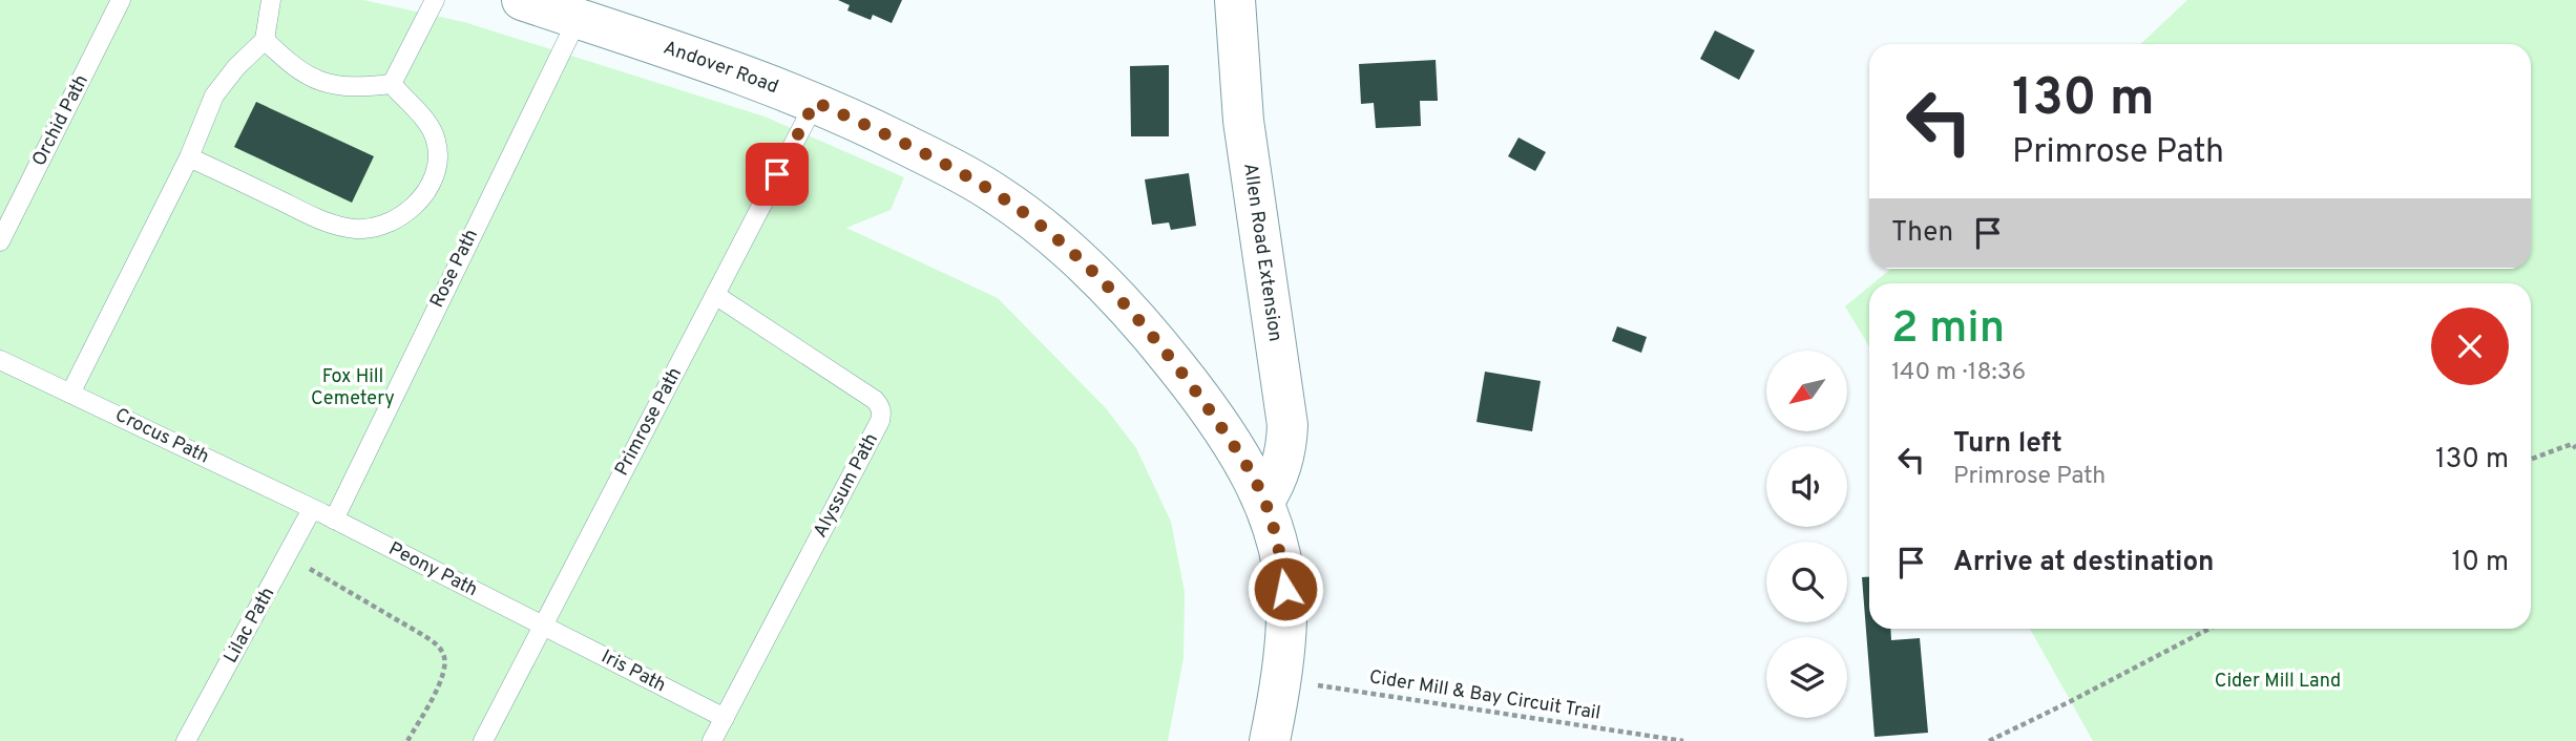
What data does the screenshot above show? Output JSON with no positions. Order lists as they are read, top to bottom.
{
  "streets": {
    "main road": ["Andover Road", "Allen Road Extension"],
    "lane": [
      "Orchid Path",
      "Rose Path",
      "Primrose Path",
      "Crocus Path",
      "Alyssum Path",
      "Peony Path",
      "Lilac Path",
      "Iris Path"
    ],
    "path": ["Cider Mill & Bay Circuit Trail"]
  },
  "crossings": [
    ["Andover Road", "Allen Road Extension"],
    ["Andover Road", "Rose Path"],
    ["Andover Road", "Primrose Path"],
    ["Andover Road", "Cider Mill & Bay Circuit Trail"],
    ["Rose Path", "Crocus Path"],
    ["Rose Path", "Peony Path"],
    ["Rose Path", "Lilac Path"],
    ["Primrose Path", "Alyssum Path"],
    ["Primrose Path", "Peony Path"],
    ["Primrose Path", "Iris Path"],
    ["Crocus Path", "Peony Path"],
    ["Crocus Path", "Lilac Path"],
    ["Alyssum Path", "Iris Path"],
    ["Peony Path", "Lilac Path"],
    ["Peony Path", "Iris Path"]
  ],
  "parks": ["Fox Hill Cemetery", "Cider Mill Land"],
  "north": "bottom left",
  "page": {
    "turn": ["130 m", "Primrose Path"],
    "then": "Then",
    "heading": ["2 min", "140 m · 18:36"],
    "list": [
      {
        "name": "Turn left",
        "note": "Primrose Path",
        "value": "130 m"
      },
      {
        "name": "Arrive at destination",
        "value": "10 m"
      }
    ]
  }
}
